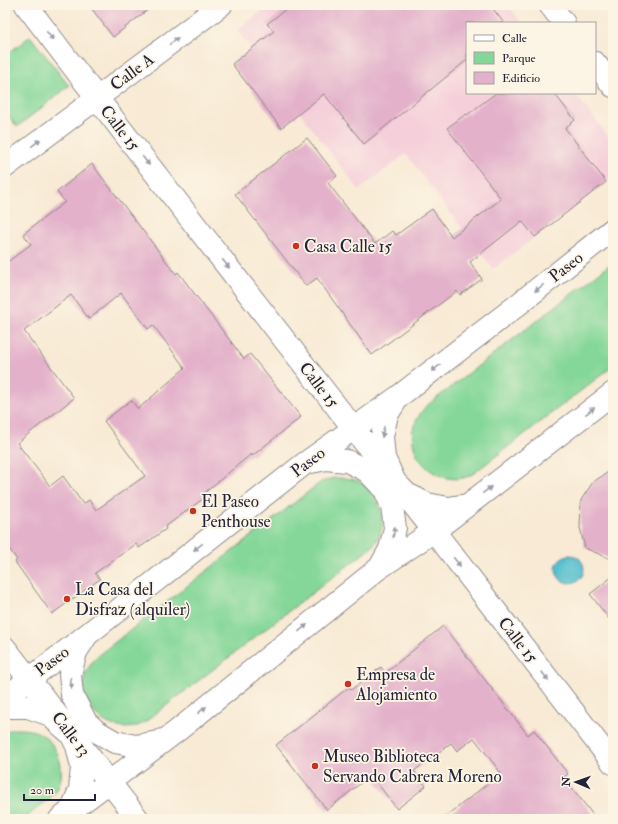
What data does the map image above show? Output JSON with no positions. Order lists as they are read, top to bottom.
{
  "streets": {
    "main road": [
      "Calle A",
      "Calle 15",
      "Paseo",
      "Calle 13"
    ]
  },
  "crossings": [
    ["Calle A", "Calle 15"],
    ["Calle 15", "Paseo"],
    ["Paseo", "Calle 13"]
  ],
  "one_way": ["Calle A", "Calle 15"],
  "places": [
    "Casa Calle 15",
    "El Paseo Penthouse",
    "La Casa del Disfraz (alquiler)",
    "Empresa de Alojamiento",
    "Museo Biblioteca Servando Cabrera Moreno"
  ],
  "legend": ["Calle", "Parque", "Edificio"],
  "scale_bar": "20 m",
  "north": "left"
}
